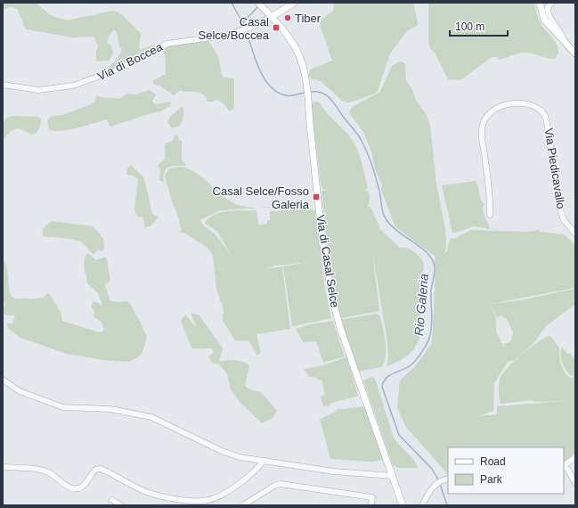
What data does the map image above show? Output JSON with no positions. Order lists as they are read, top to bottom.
{
  "streets": {
    "main road": ["Via di Boccea", "Via di Casal Selce"],
    "street": ["Via Piedicavallo"]
  },
  "crossings": [
    ["Via di Boccea", "Via di Casal Selce"]
  ],
  "water": ["Rio Galeria"],
  "places": {
    "other": ["Tiber"],
    "transit": ["Casal Selce/Boccea", "Casal Selce/Fosso Galeria"]
  },
  "legend": ["Road", "Park"],
  "scale_bar": "100 m"
}
